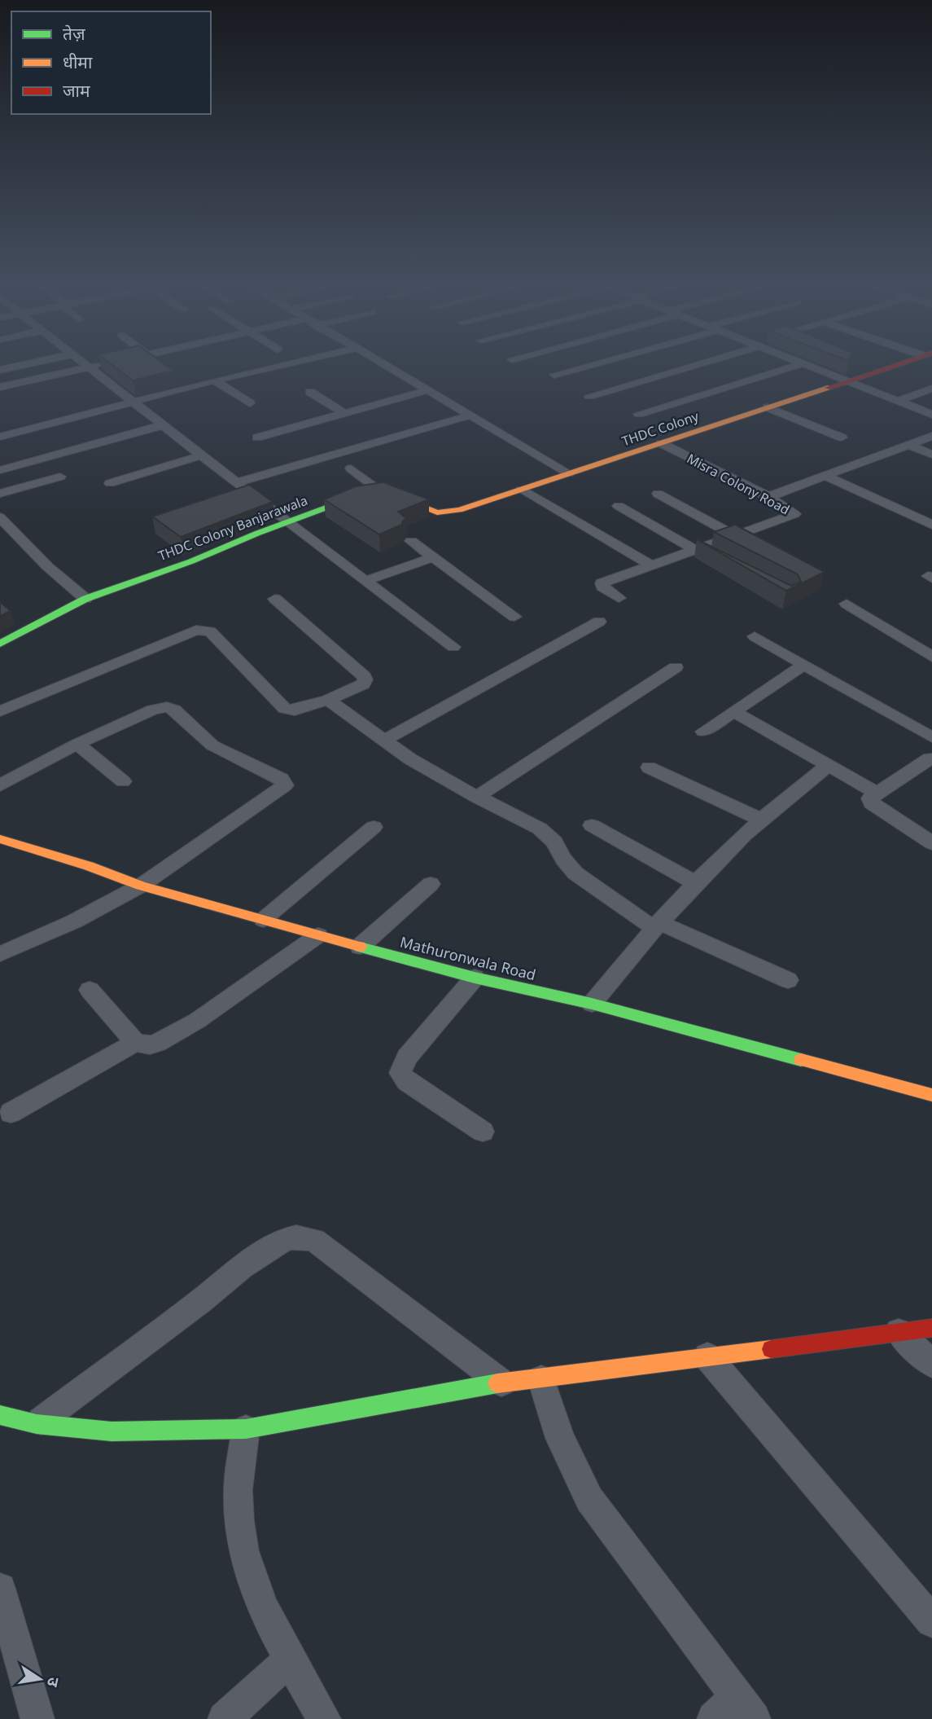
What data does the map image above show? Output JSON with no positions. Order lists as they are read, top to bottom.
{
  "streets": {
    "street": [
      "THDC Colony",
      "Misra Colony Road",
      "THDC Colony Banjarawala",
      "Mathuronwala Road"
    ]
  },
  "crossings": [
    ["THDC Colony", "Misra Colony Road"],
    ["THDC Colony", "THDC Colony Banjarawala"]
  ],
  "legend": ["तेज़", "धीमा", "जाम"],
  "north": "right"
}
